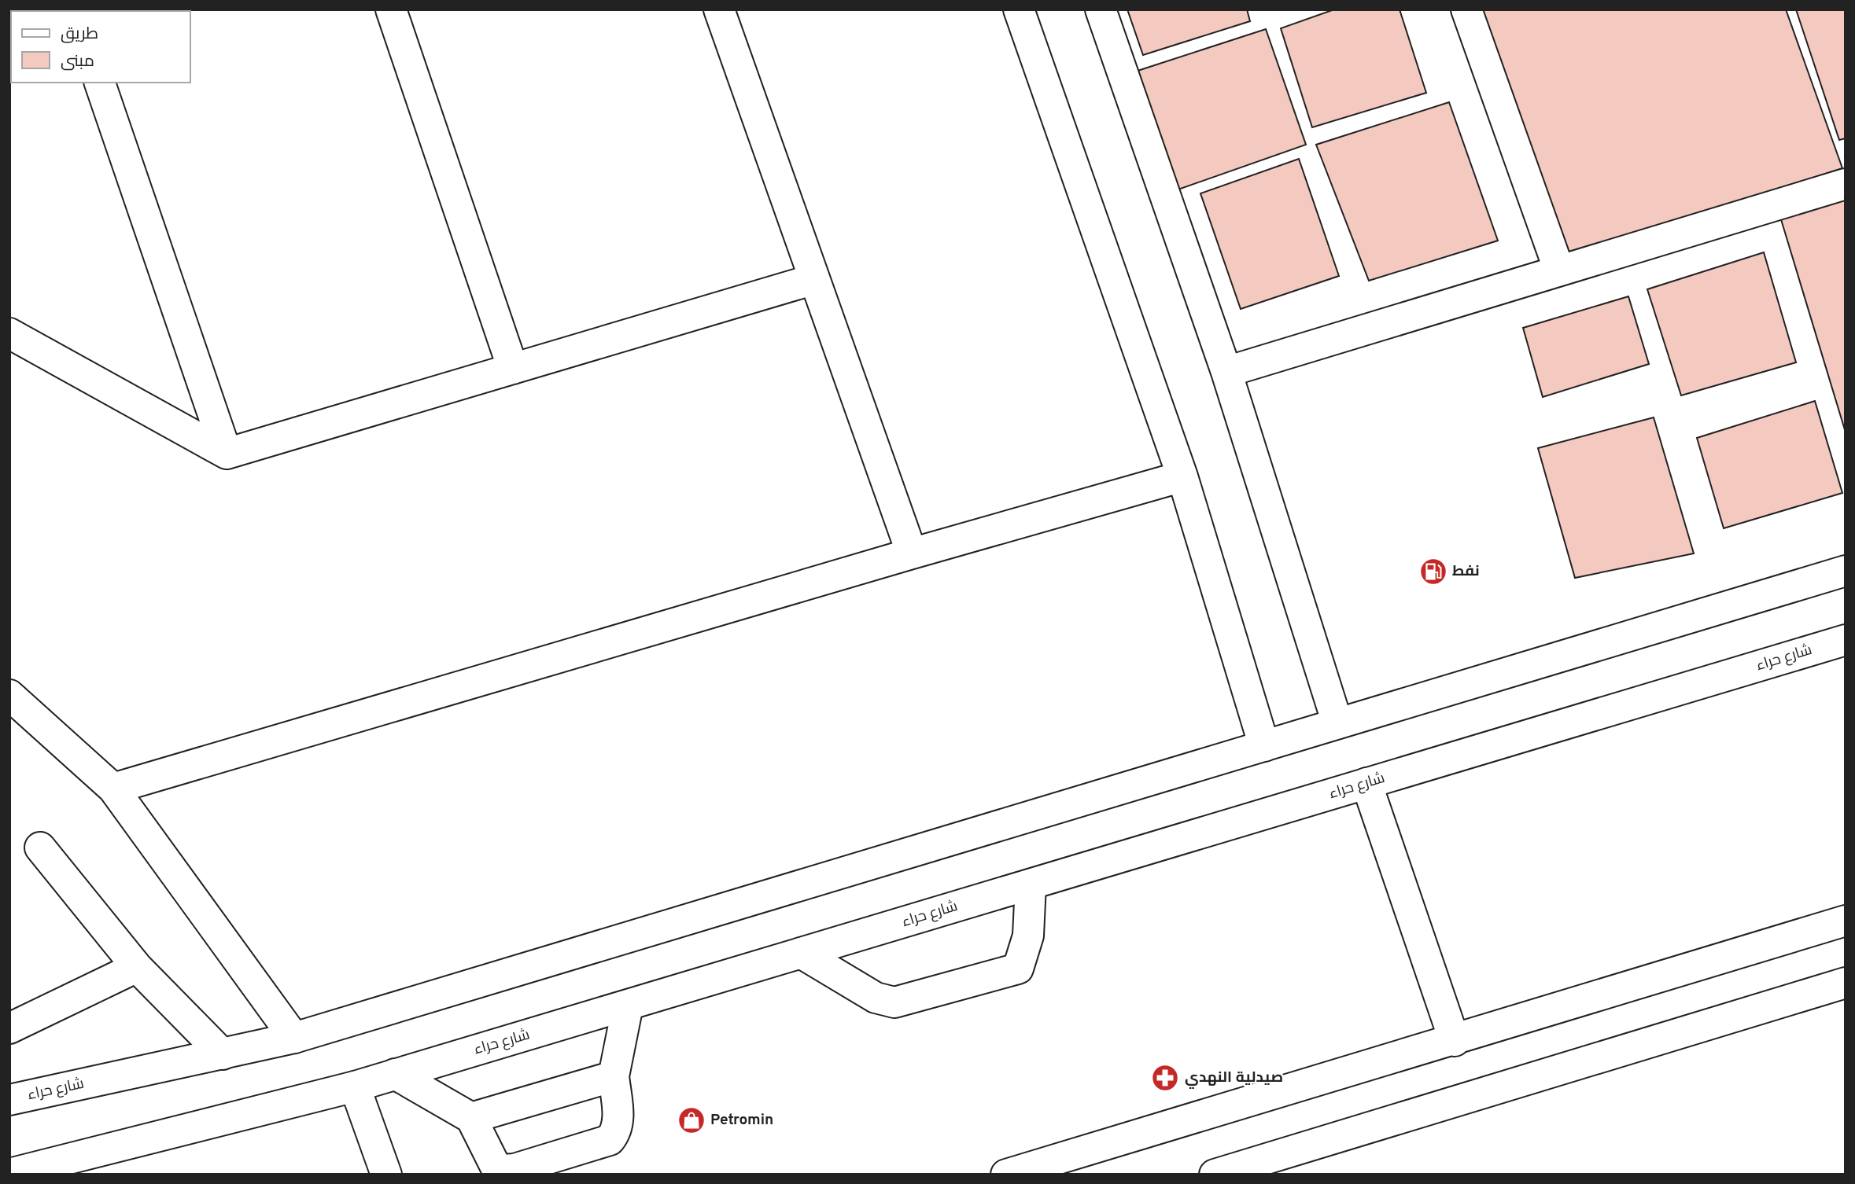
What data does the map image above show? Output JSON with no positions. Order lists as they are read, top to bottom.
{
  "streets": {
    "street": ["شارع حراء"]
  },
  "places": {
    "fuel station": ["نفط"],
    "pharmacy": ["صيدلية النهدي"],
    "shop": ["Petromin"]
  },
  "legend": ["طريق", "مبنى"]
}
